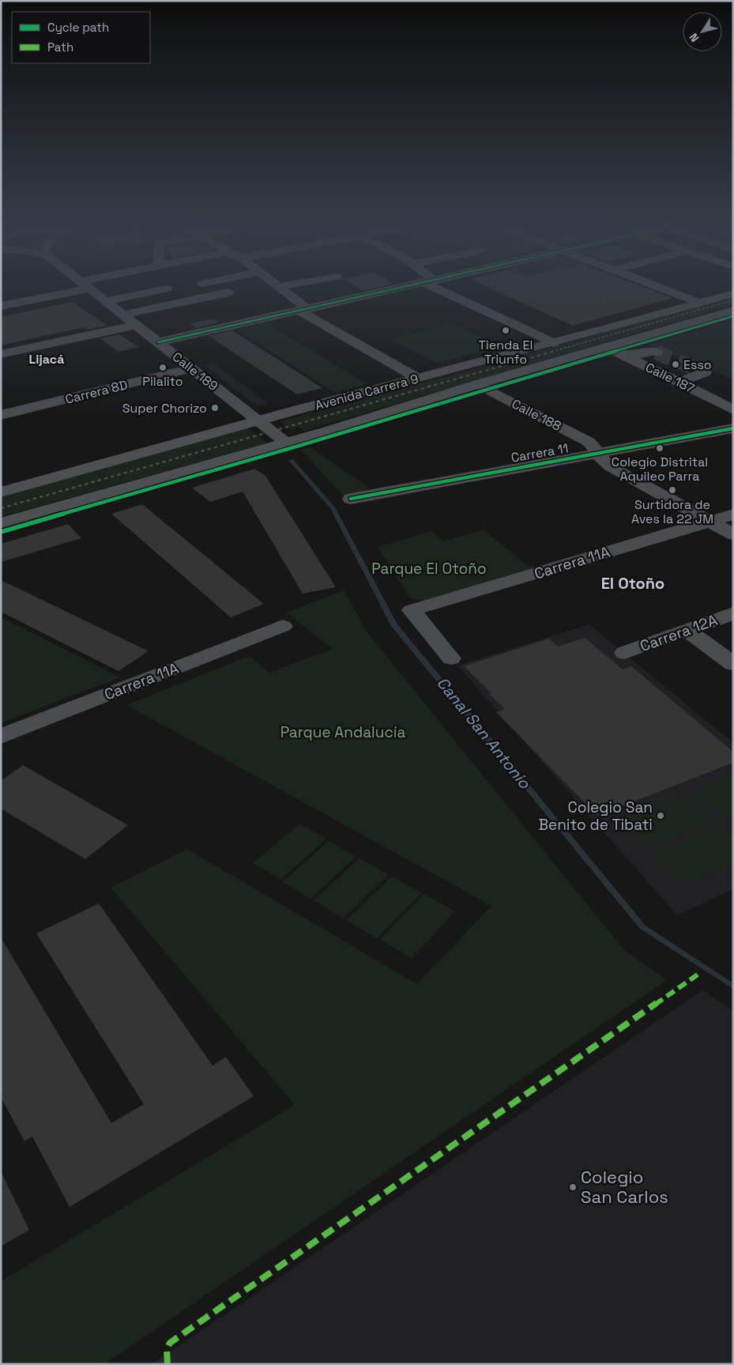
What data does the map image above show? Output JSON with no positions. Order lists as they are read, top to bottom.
{
  "streets": {
    "main road": ["Avenida Carrera 9"],
    "street": [
      "Calle 189",
      "Calle 187",
      "Carrera 8D",
      "Calle 188",
      "Carrera 11",
      "Carrera 11A",
      "Carrera 12A"
    ]
  },
  "crossings": [
    ["Calle 189", "Carrera 8D"],
    ["Calle 189", "Avenida Carrera 9"],
    ["Calle 187", "Avenida Carrera 9"],
    ["Avenida Carrera 9", "Calle 188"],
    ["Calle 188", "Carrera 11"],
    ["Calle 188", "Carrera 11A"]
  ],
  "districts": ["Lijacá", "El Otoño"],
  "water": ["Canal San Antonio"],
  "parks": ["Parque El Otoño", "Parque Andalucía"],
  "places": [
    "Tienda El Triunfo",
    "Esso",
    "Pilalito",
    "Super Chorizo",
    "Colegio Distrital Aquileo Parra",
    "Surtidora de Aves la 22 JM",
    "Colegio San Benito de Tibati",
    "Colegio San Carlos"
  ],
  "legend": ["Cycle path", "Path"],
  "north": "bottom left"
}
